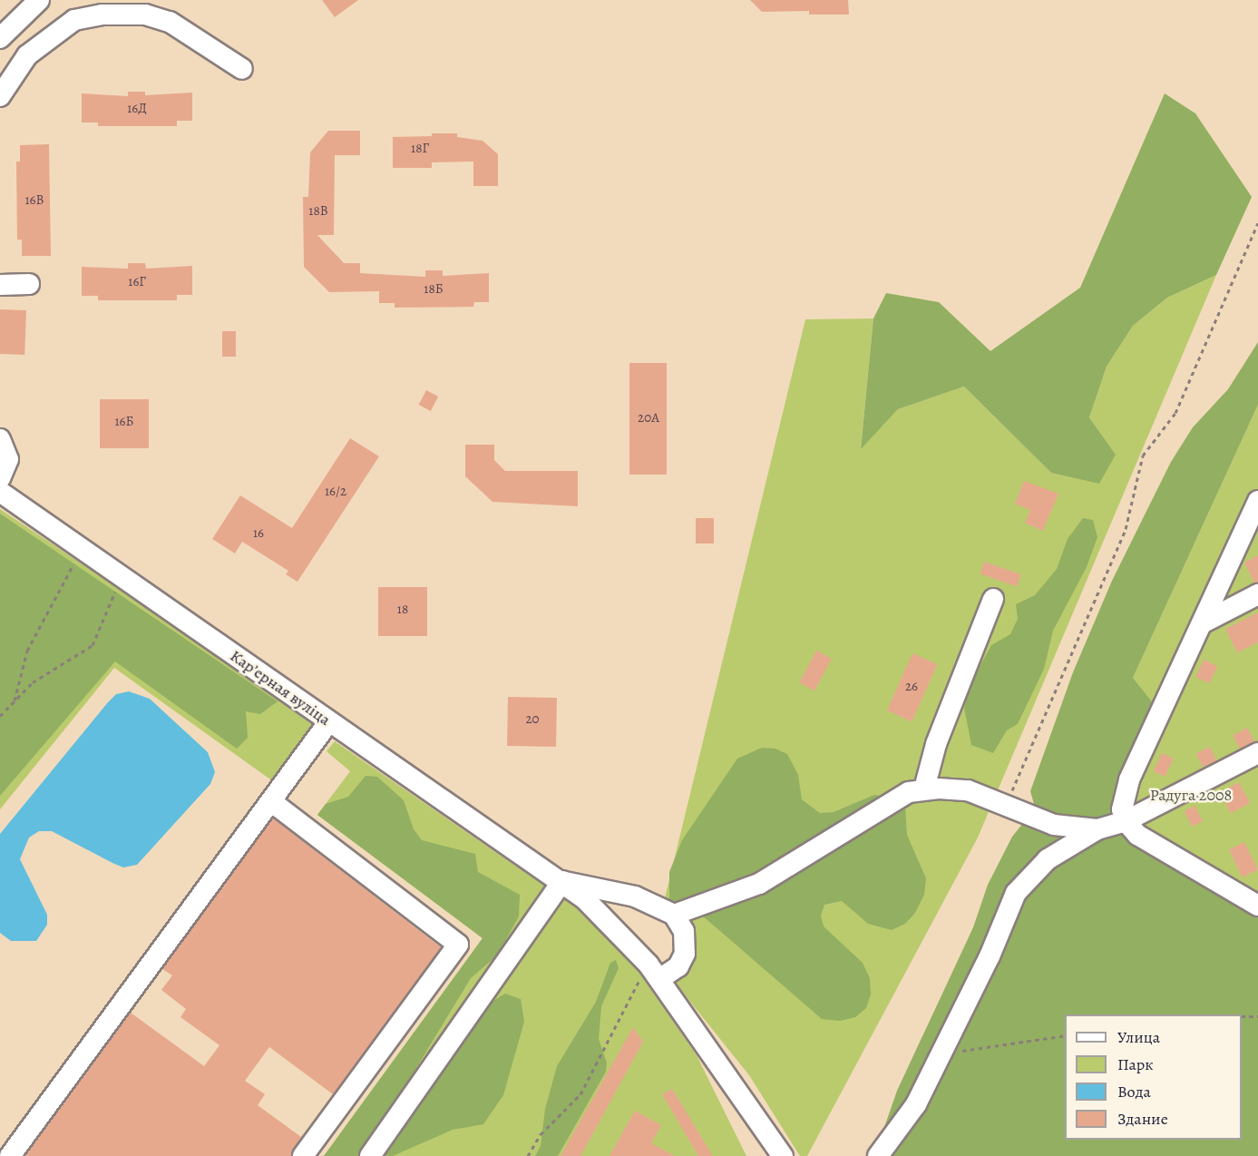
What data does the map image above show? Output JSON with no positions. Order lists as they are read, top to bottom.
{
  "streets": {
    "street": ["Карʼерная вуліца"]
  },
  "parks": ["Радуга 2008"],
  "house_numbers": [
    "16Д",
    "18Г",
    "16В",
    "18В",
    "16Г",
    "18Б",
    "20А",
    "16Б",
    "16/2",
    "16",
    "18",
    "26",
    "20"
  ],
  "legend": [
    "Улица",
    "Парк",
    "Вода",
    "Здание"
  ]
}
